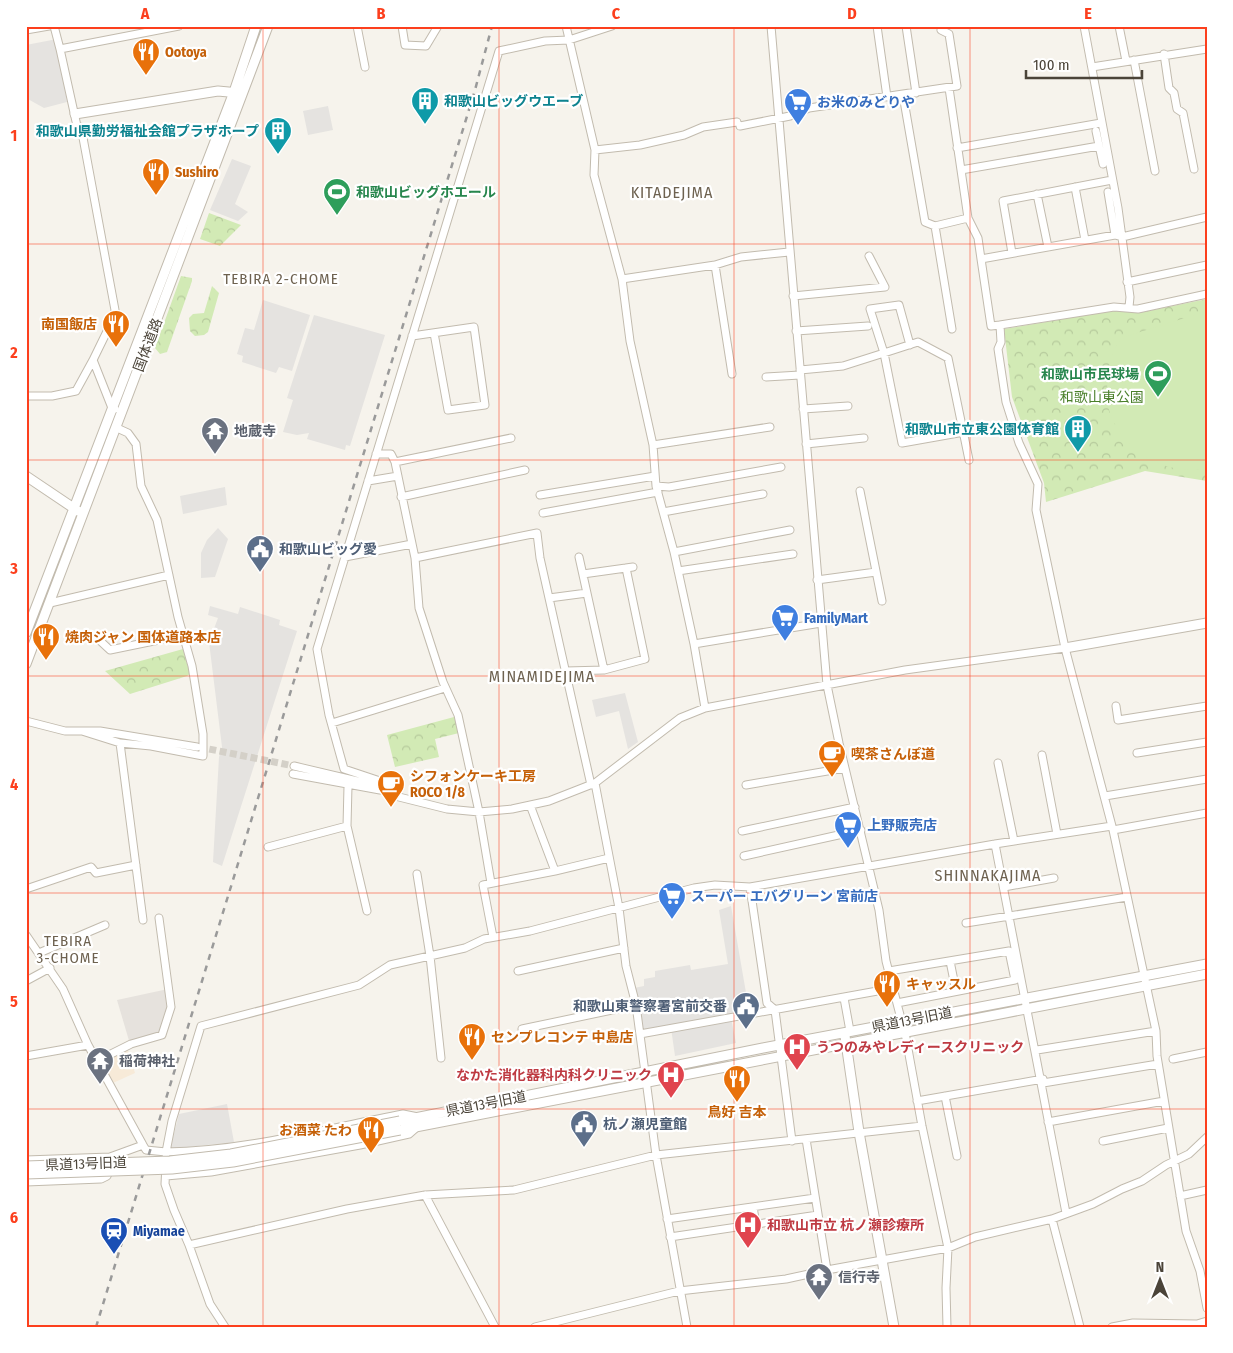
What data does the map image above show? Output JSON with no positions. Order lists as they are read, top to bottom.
{
  "streets": {
    "street": ["国体道路", "県道13号旧道"]
  },
  "districts": [
    "KITADEJIMA",
    "TEBIRA 2-CHOME",
    "MINAMIDEJIMA",
    "SHINNAKAJIMA",
    "TEBIRA 3-CHOME"
  ],
  "parks": ["和歌山東公園"],
  "places": {
    "restaurant": [
      "Ootoya",
      "Sushiro",
      "南国飯店",
      "焼肉ジャン 国体道路本店",
      "キャッスル",
      "センプレコンテ 中島店",
      "鳥好 吉本",
      "お酒菜 たわ"
    ],
    "building": ["和歌山ビッグウエーブ", "和歌山県勤労福祉会館プラザホープ", "和歌山市立東公園体育館"],
    "supermarket": [
      "お米のみどりや",
      "FamilyMart",
      "上野販売店",
      "スーパー エバグリーン 宮前店"
    ],
    "sports": ["和歌山ビッグホエール", "和歌山市民球場"],
    "temple": ["地蔵寺", "稲荷神社", "信行寺"],
    "public building": ["和歌山ビッグ愛", "和歌山東警察署宮前交番", "杭ノ瀬児童館"],
    "cafe": ["喫茶さんぽ道", "シフォンケーキ工房 ROCO 1/8"],
    "hospital": ["うつのみやレディースクリニック", "なかた消化器科内科クリニック", "和歌山市立 杭ノ瀬診療所"],
    "station": ["Miyamae"]
  },
  "scale_bar": "100 m",
  "north": "top",
  "grid": {
    "columns": [
      "A",
      "B",
      "C",
      "D",
      "E"
    ],
    "rows": [
      "1",
      "2",
      "3",
      "4",
      "5",
      "6"
    ]
  }
}
